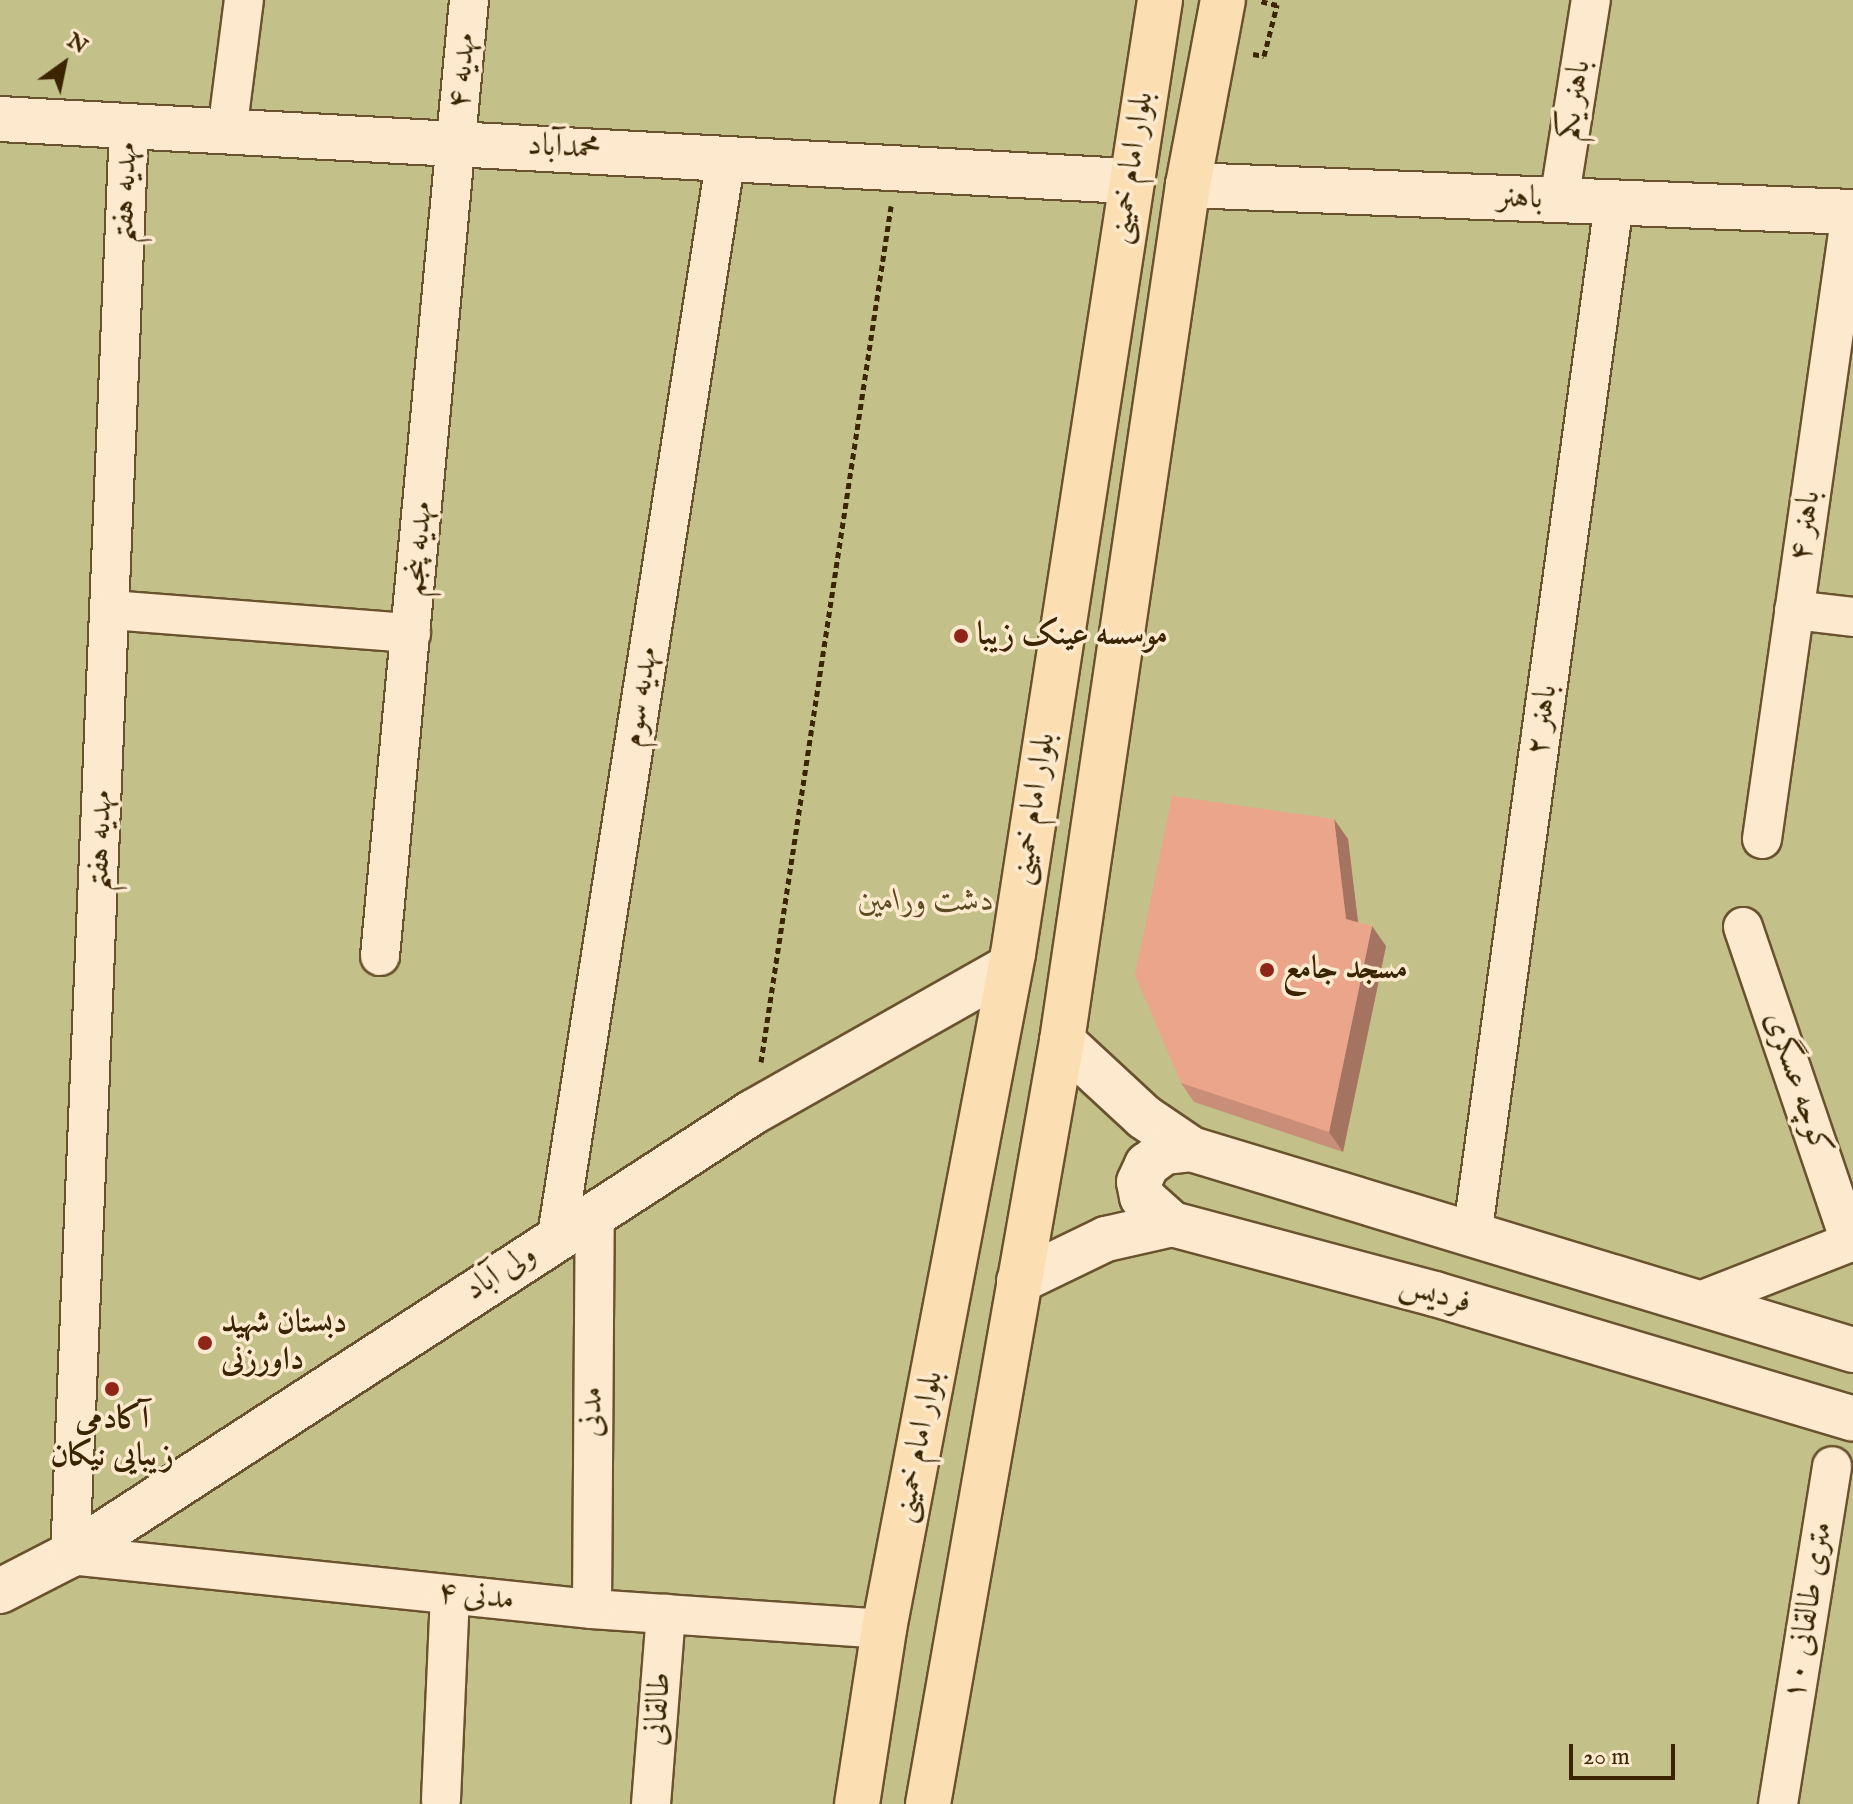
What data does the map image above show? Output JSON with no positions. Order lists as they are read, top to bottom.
{
  "streets": {
    "main road": ["بلوار امام خمینی"],
    "street": [
      "مهدیه ۴",
      "باهنر یکم",
      "محمدآباد",
      "مهدیه هفتم",
      "باهنر",
      "باهنر ۴",
      "مهدیه پنجم",
      "مهدیه سوم",
      "باهنر ۲",
      "کوچه عسگری",
      "ولی آباد",
      "فردیس",
      "مدنی",
      "مدنی ۴",
      "۱۰ متری طالقانی",
      "طالقانی"
    ]
  },
  "crossings": [
    ["مهدیه ۴", "محمدآباد"],
    ["مهدیه ۴", "مهدیه پنجم"],
    ["باهنر یکم", "باهنر"],
    ["محمدآباد", "بلوار امام خمینی"],
    ["محمدآباد", "مهدیه هفتم"],
    ["محمدآباد", "مهدیه پنجم"],
    ["محمدآباد", "مهدیه سوم"],
    ["بلوار امام خمینی", "باهنر"],
    ["بلوار امام خمینی", "ولی آباد"],
    ["بلوار امام خمینی", "فردیس"],
    ["بلوار امام خمینی", "مدنی ۴"],
    ["مهدیه هفتم", "ولی آباد"],
    ["مهدیه هفتم", "مدنی ۴"],
    ["باهنر", "باهنر ۴"],
    ["باهنر", "باهنر ۲"],
    ["مهدیه سوم", "ولی آباد"],
    ["باهنر ۲", "فردیس"],
    ["ولی آباد", "مدنی"],
    ["ولی آباد", "مدنی ۴"],
    ["مدنی", "مدنی ۴"],
    ["مدنی ۴", "طالقانی"]
  ],
  "parks": ["دشت ورامین"],
  "places": [
    "موسسه عینک زیبا",
    "مسجد جامع",
    "دبستان شهید داورزنی",
    "آکادمی زیبایی نیکان"
  ],
  "scale_bar": "20 m",
  "north": "top right"
}
